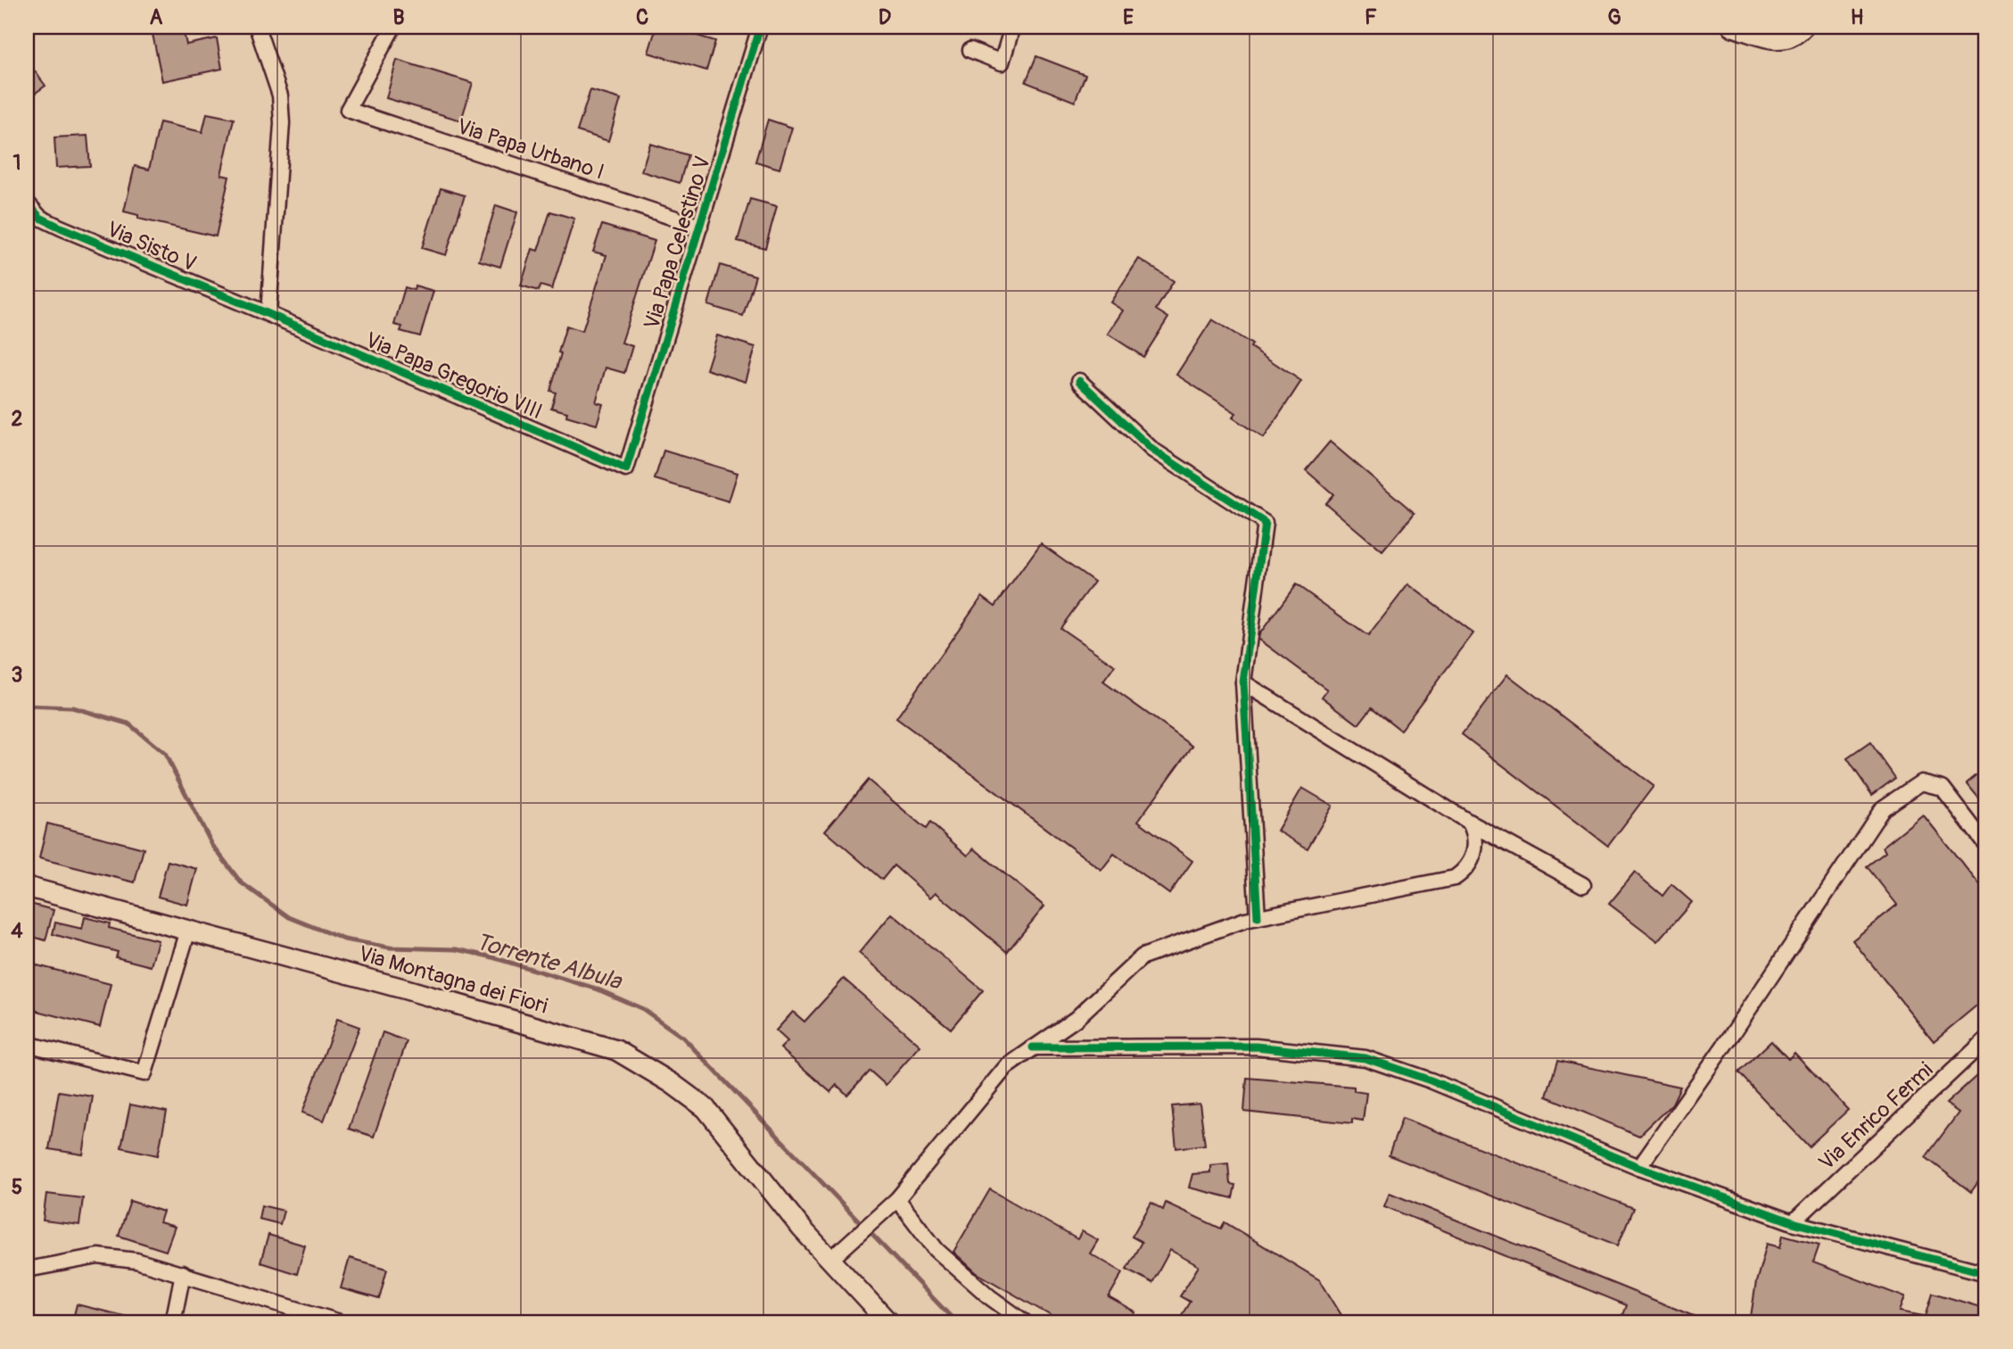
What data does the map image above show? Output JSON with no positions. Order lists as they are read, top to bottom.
{
  "streets": {
    "main road": ["Via Montagna dei Fiori"],
    "street": [
      "Via Papa Urbano I",
      "Via Papa Celestino V",
      "Via Sisto V",
      "Via Papa Gregorio VIII",
      "Via Enrico Fermi"
    ]
  },
  "crossings": [
    ["Via Papa Urbano I", "Via Papa Celestino V"],
    ["Via Papa Celestino V", "Via Papa Gregorio VIII"],
    ["Via Sisto V", "Via Papa Gregorio VIII"]
  ],
  "water": ["Torrente Albula"],
  "grid": {
    "columns": [
      "A",
      "B",
      "C",
      "D",
      "E",
      "F",
      "G",
      "H"
    ],
    "rows": [
      "1",
      "2",
      "3",
      "4",
      "5"
    ]
  }
}
